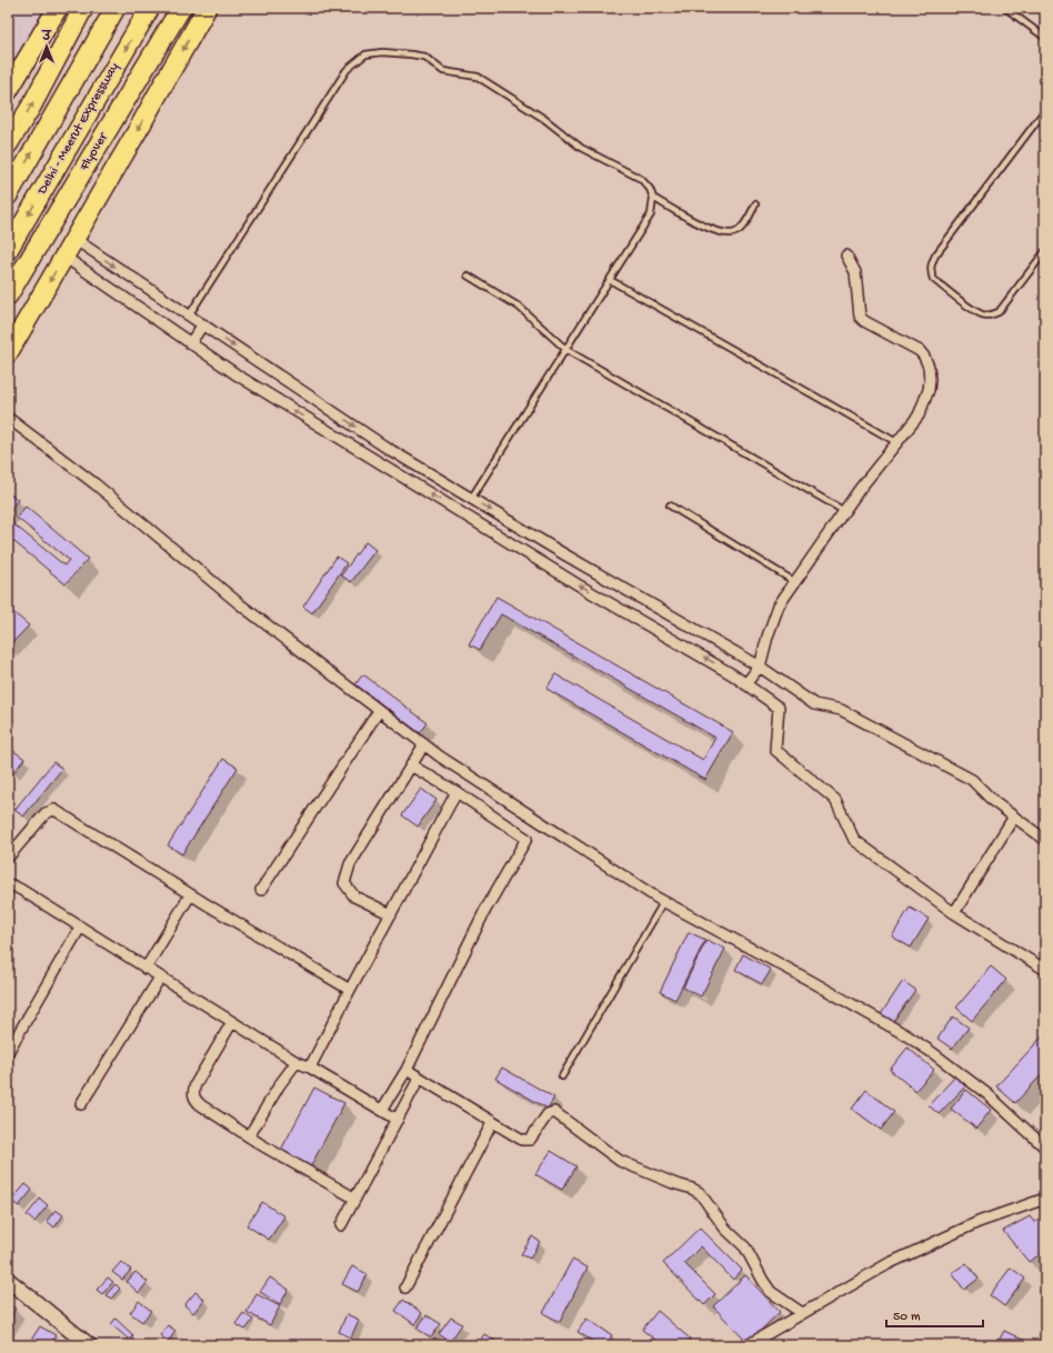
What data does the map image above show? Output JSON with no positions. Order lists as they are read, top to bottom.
{
  "streets": {
    "highway": ["Delhi - Meerut Expressway", "Flyover"]
  },
  "scale_bar": "50 m",
  "north": "top"
}
